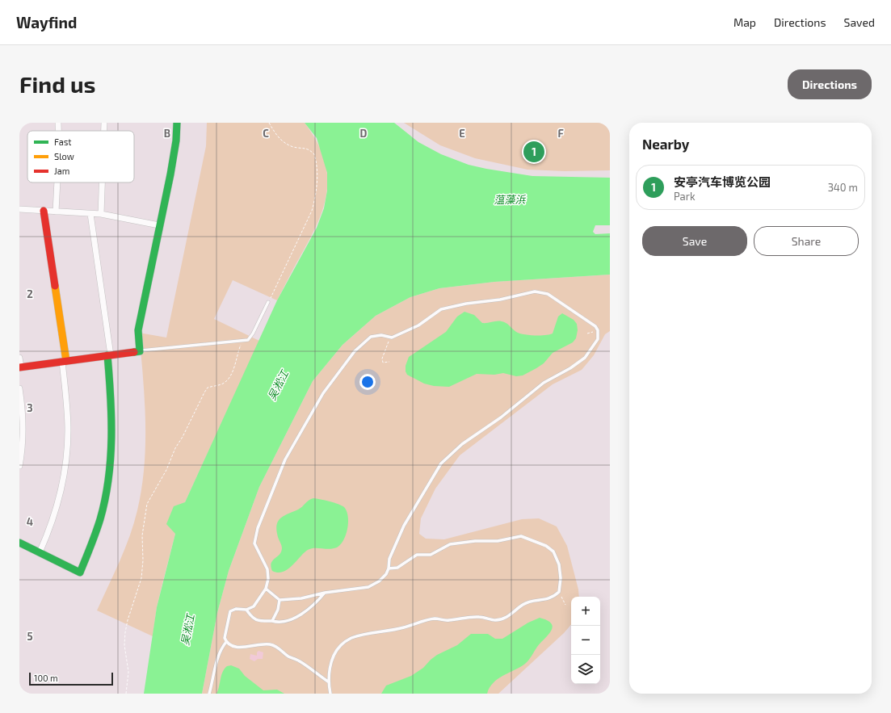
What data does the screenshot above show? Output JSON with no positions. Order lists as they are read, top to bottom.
{
  "water": ["蕰藻浜", "吴淞江"],
  "legend": ["Fast", "Slow", "Jam"],
  "scale_bar": "100 m",
  "page": {
    "header": "Wayfind",
    "nav": ["Map", "Directions", "Saved"],
    "buttons": [
      "Directions",
      ["Save", "Share"]
    ],
    "title": "Find us",
    "heading": "Nearby",
    "pins": "1",
    "list": [
      {
        "mark": "1",
        "name": "安亭汽车博览公园",
        "note": "Park",
        "value": "340 m"
      }
    ],
    "map_buttons": ["+", "−"],
    "scale": "100 m"
  },
  "grid": {
    "columns": [
      "B",
      "C",
      "D",
      "E",
      "F"
    ],
    "rows": [
      "2",
      "3",
      "4",
      "5"
    ]
  }
}
